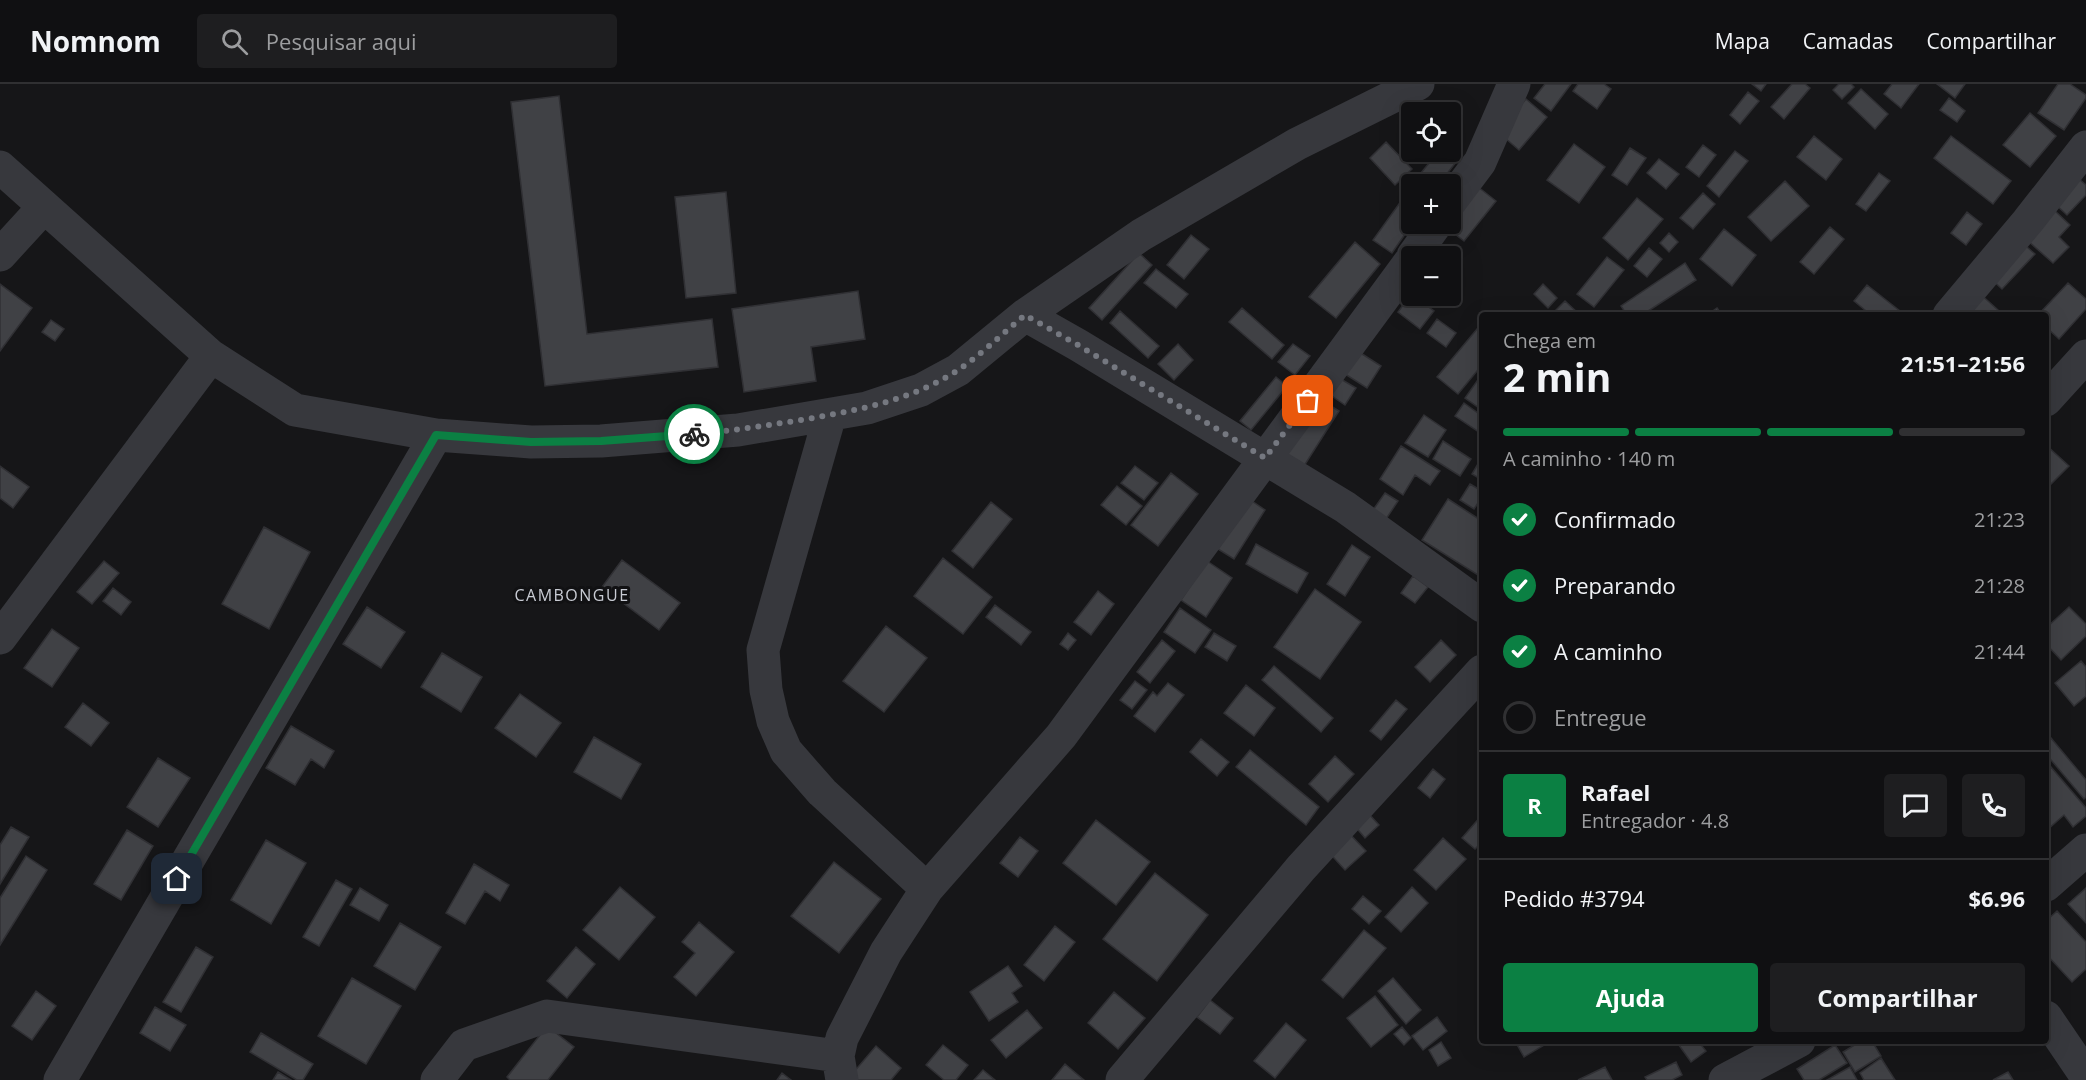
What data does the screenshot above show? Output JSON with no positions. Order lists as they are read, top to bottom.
{
  "districts": ["CAMBONGUE"],
  "page": {
    "header": "Nomnom",
    "search": "Pesquisar aqui",
    "nav": ["Mapa", "Camadas", "Compartilhar"],
    "map_buttons": ["+", "−"],
    "heading": ["2 min", "Chega em", "21:51–21:56"],
    "panel": [
      "Rafael",
      "Entregador · 4.8",
      "Pedido #3794",
      "$6.96"
    ],
    "bar": "A caminho · 140 m",
    "list": [
      ["Confirmado", "21:23"],
      ["Preparando", "21:28"],
      ["A caminho", "21:44"],
      "Entregue"
    ],
    "round": "R",
    "buttons": ["Ajuda", "Compartilhar"]
  }
}
